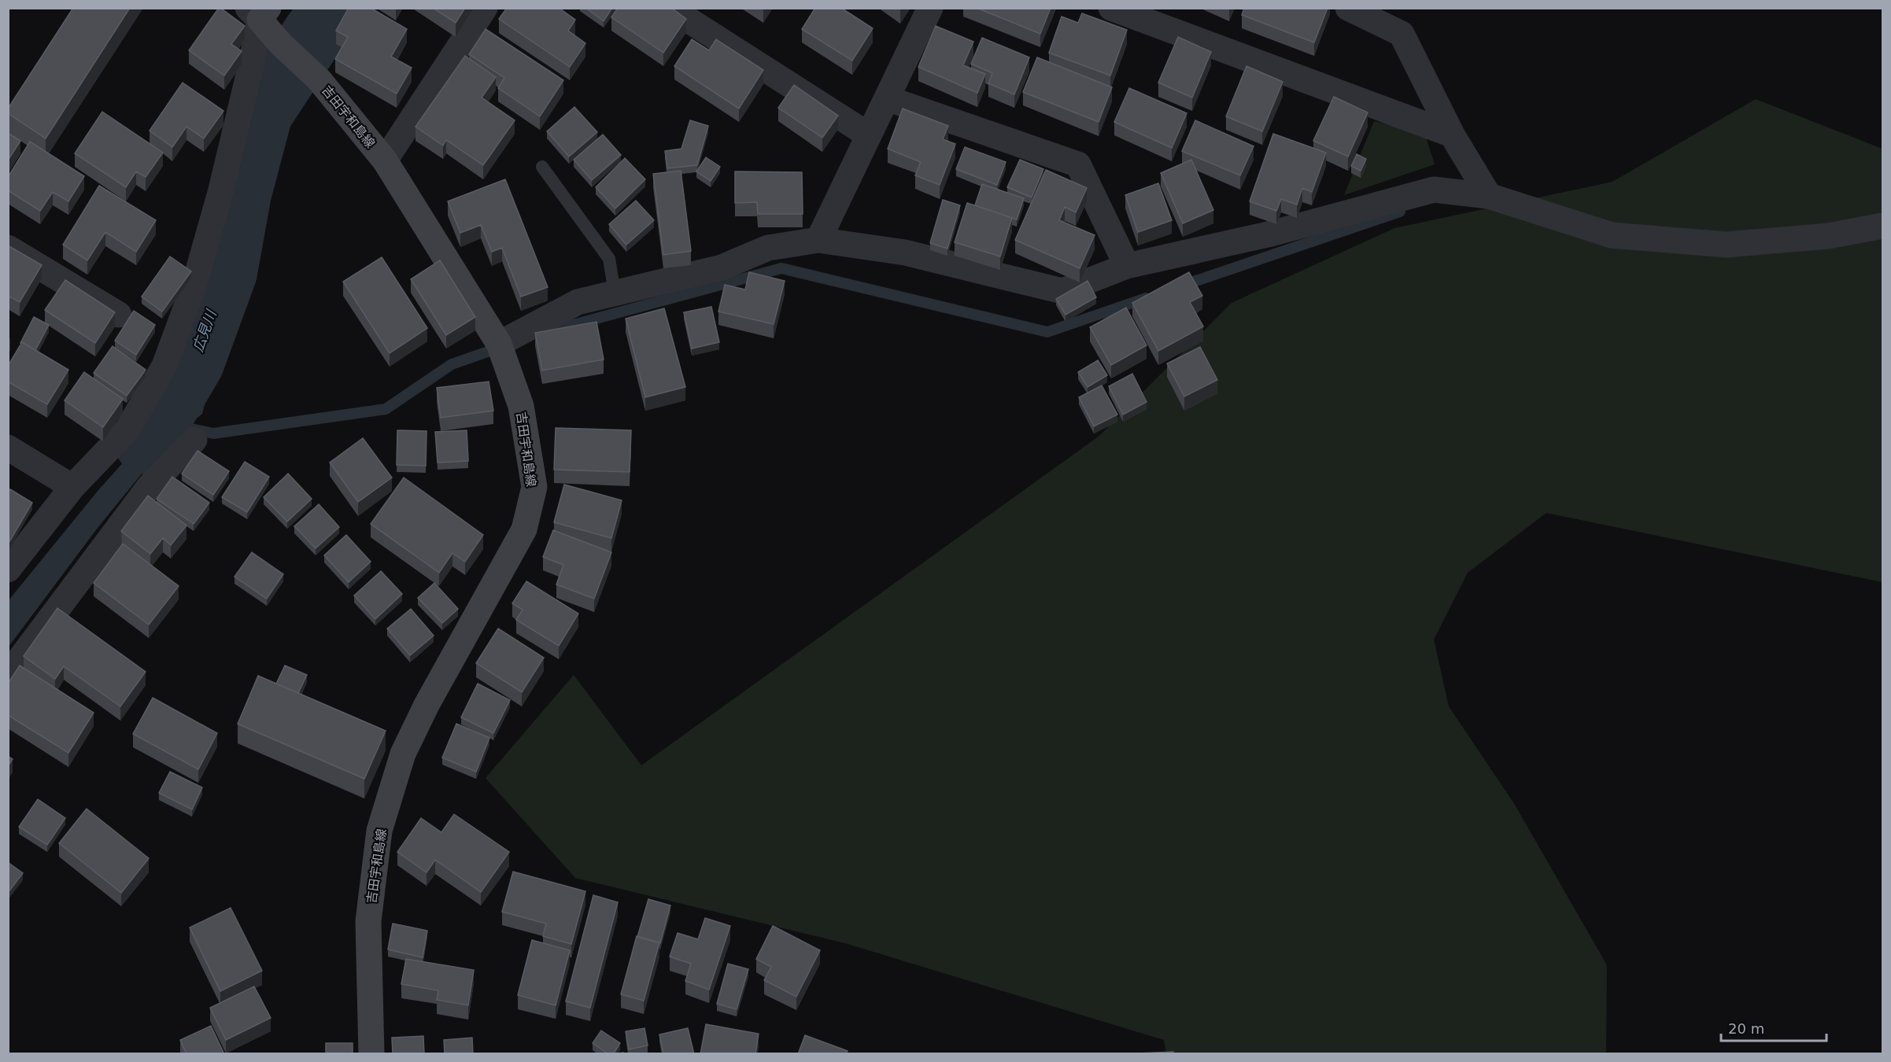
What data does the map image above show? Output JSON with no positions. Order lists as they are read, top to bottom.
{
  "streets": {
    "main road": ["吉田宇和島線"]
  },
  "water": ["広見川"],
  "scale_bar": "20 m"
}
